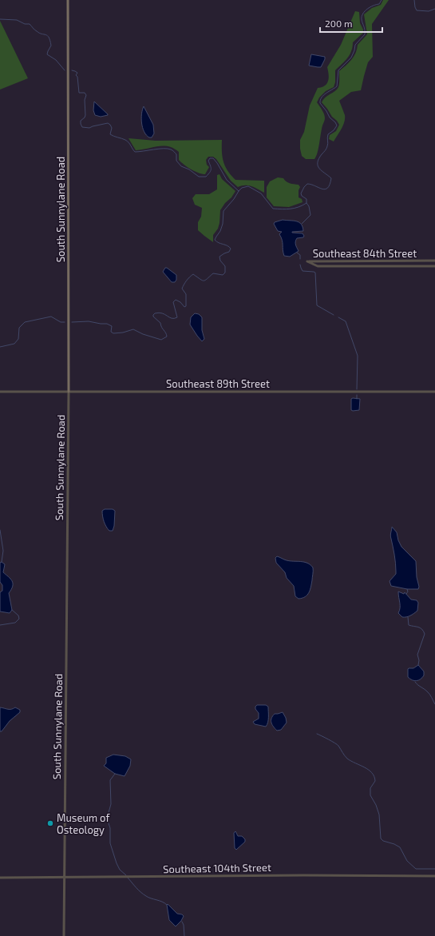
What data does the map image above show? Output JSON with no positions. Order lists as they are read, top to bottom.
{
  "streets": {
    "main road": ["South Sunnylane Road"],
    "street": ["Southeast 84th Street", "Southeast 89th Street", "Southeast 104th Street"]
  },
  "crossings": [
    ["South Sunnylane Road", "Southeast 89th Street"],
    ["South Sunnylane Road", "Southeast 104th Street"]
  ],
  "places": ["Museum of Osteology"],
  "scale_bar": "200 m"
}
